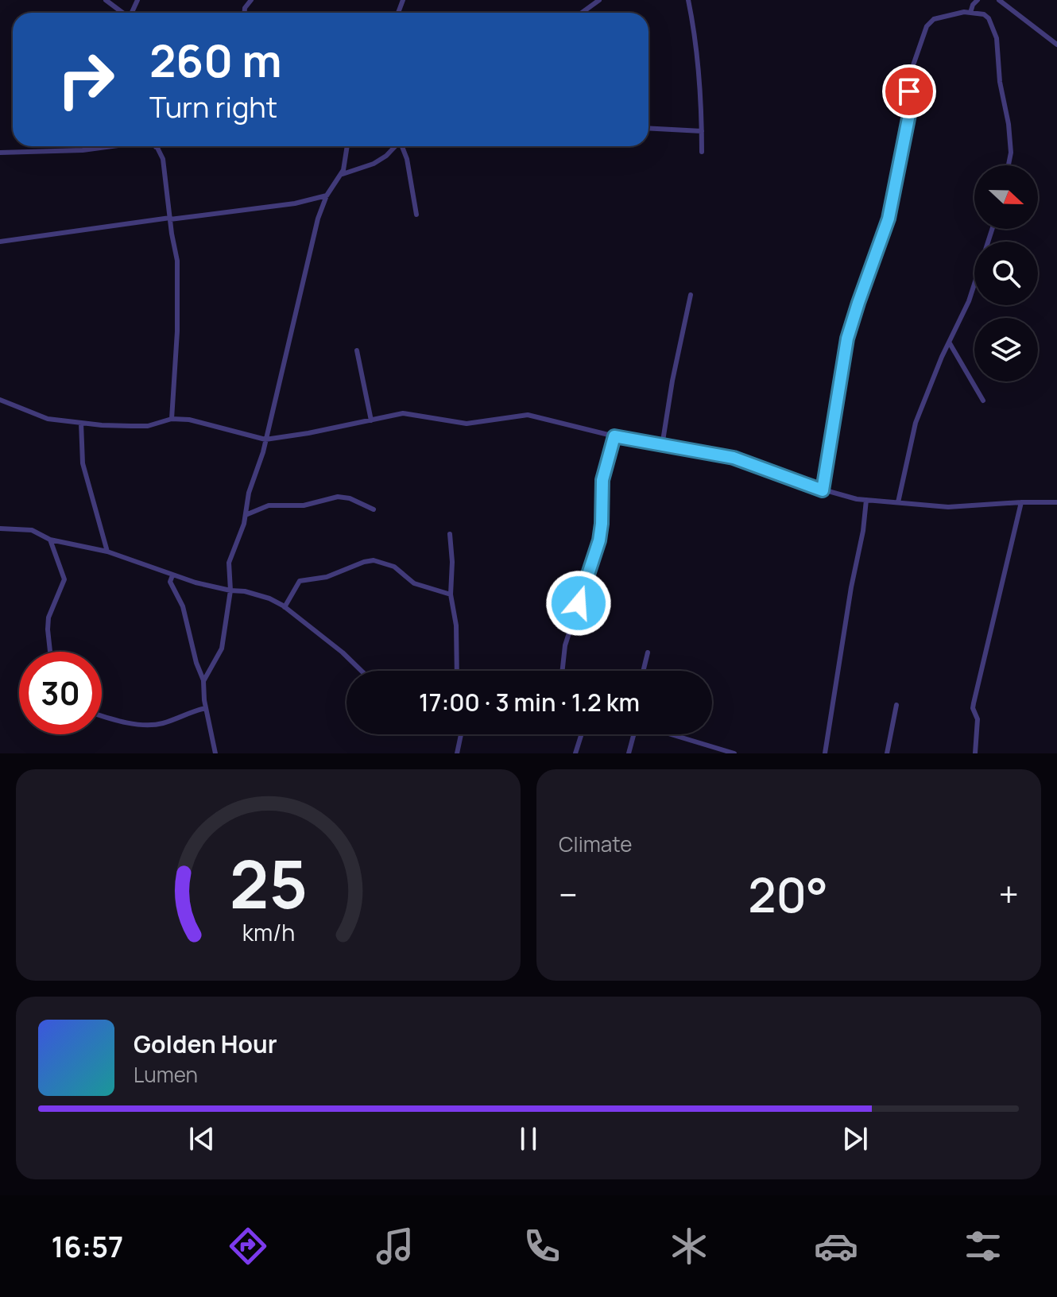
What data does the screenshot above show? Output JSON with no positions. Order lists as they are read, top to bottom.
{
  "north": "right",
  "page": {
    "turn": ["260 m", "Turn right"],
    "limit": "30",
    "trip": "17:00 · 3 min · 1.2 km",
    "tile": "Climate",
    "heat": ["−", "20°", "+"],
    "song": ["Golden Hour", "Lumen"],
    "tabs": "16:57",
    "gauge": ["25", "km/h"]
  }
}
